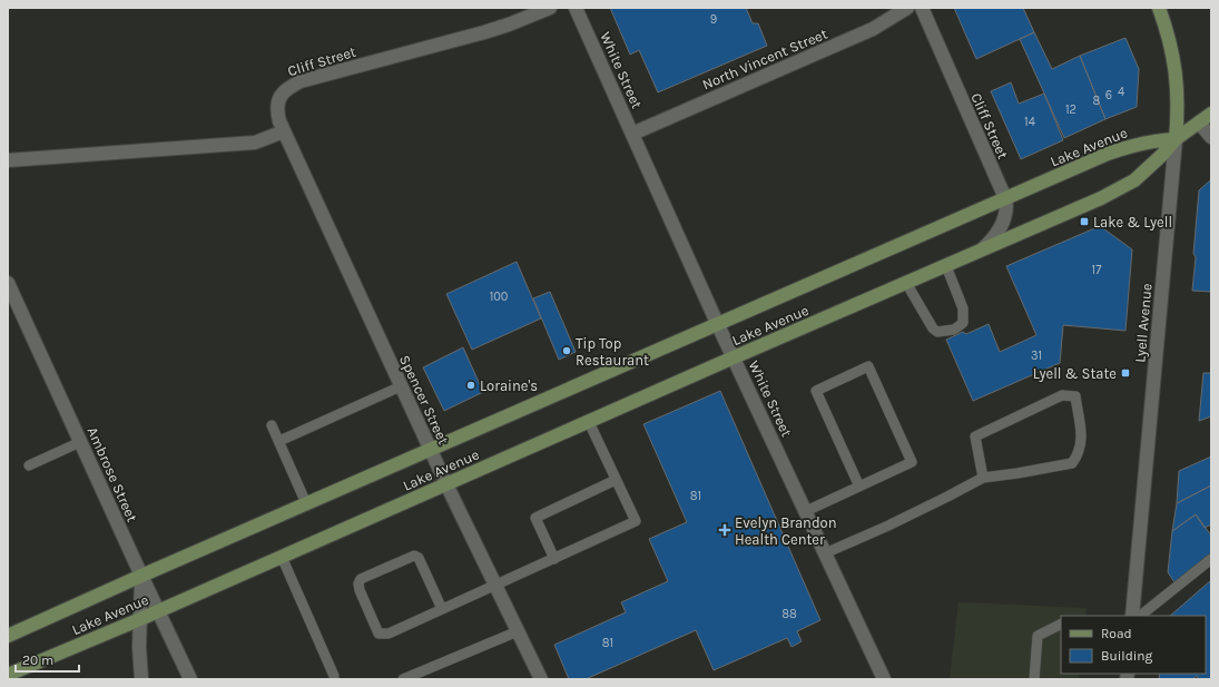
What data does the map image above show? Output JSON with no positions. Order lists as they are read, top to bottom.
{
  "streets": {
    "main road": ["Lake Avenue"],
    "street": [
      "North Vincent Street",
      "Cliff Street",
      "White Street",
      "Lyell Avenue",
      "Spencer Street",
      "Ambrose Street"
    ]
  },
  "crossings": [
    ["North Vincent Street", "White Street"],
    ["Cliff Street", "Lake Avenue"],
    ["Cliff Street", "Spencer Street"],
    ["White Street", "Lake Avenue"],
    ["Lake Avenue", "Lyell Avenue"],
    ["Lake Avenue", "Spencer Street"],
    ["Lake Avenue", "Ambrose Street"]
  ],
  "places": {
    "transit": ["Lake & Lyell", "Lyell & State"],
    "other": ["Tip Top Restaurant", "Loraine's"],
    "health": ["Evelyn Brandon Health Center"]
  },
  "house_numbers": [
    "9",
    "4",
    "6",
    "8",
    "12",
    "14",
    "17",
    "100",
    "31",
    "81",
    "88",
    "81"
  ],
  "legend": ["Road", "Building"],
  "scale_bar": "20 m"
}
